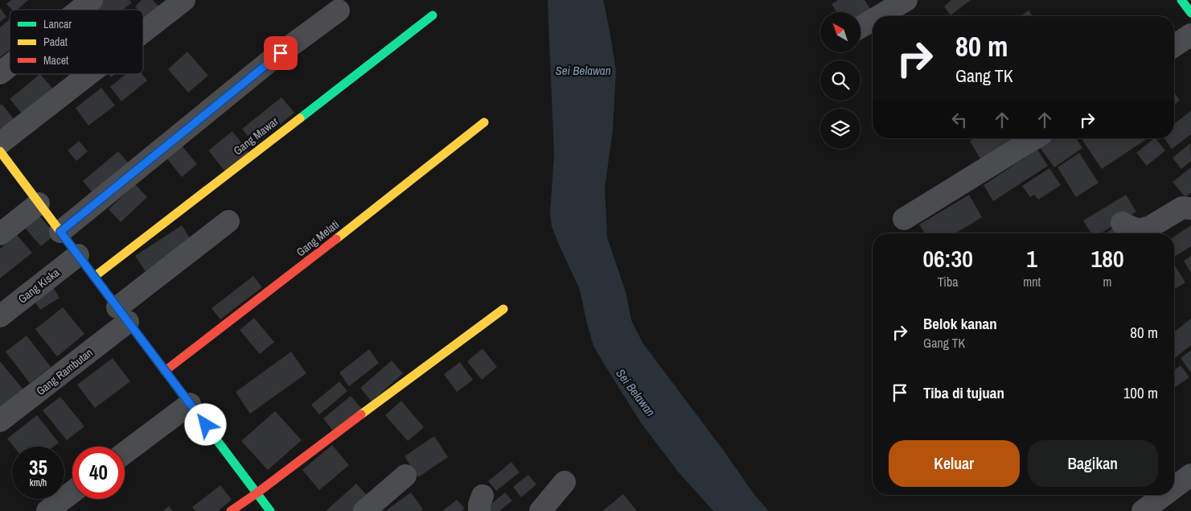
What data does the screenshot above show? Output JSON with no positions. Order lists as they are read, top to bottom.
{
  "streets": {
    "street": [
      "Gang Mawar",
      "Gang Melati",
      "Gang Kiska",
      "Gang Rambutan"
    ]
  },
  "water": ["Sei Belawan"],
  "legend": ["Lancar", "Padat", "Macet"],
  "north": "top left",
  "page": {
    "turn": ["80 m", "Gang TK"],
    "eta": [
      "06:30",
      "Tiba",
      "1",
      "mnt",
      "180",
      "m"
    ],
    "list": [
      {
        "name": "Belok kanan",
        "note": "Gang TK",
        "value": "80 m"
      },
      {
        "name": "Tiba di tujuan",
        "value": "100 m"
      }
    ],
    "buttons": ["Keluar", "Bagikan"],
    "speed": "35 km/h",
    "limit": "40"
  }
}
